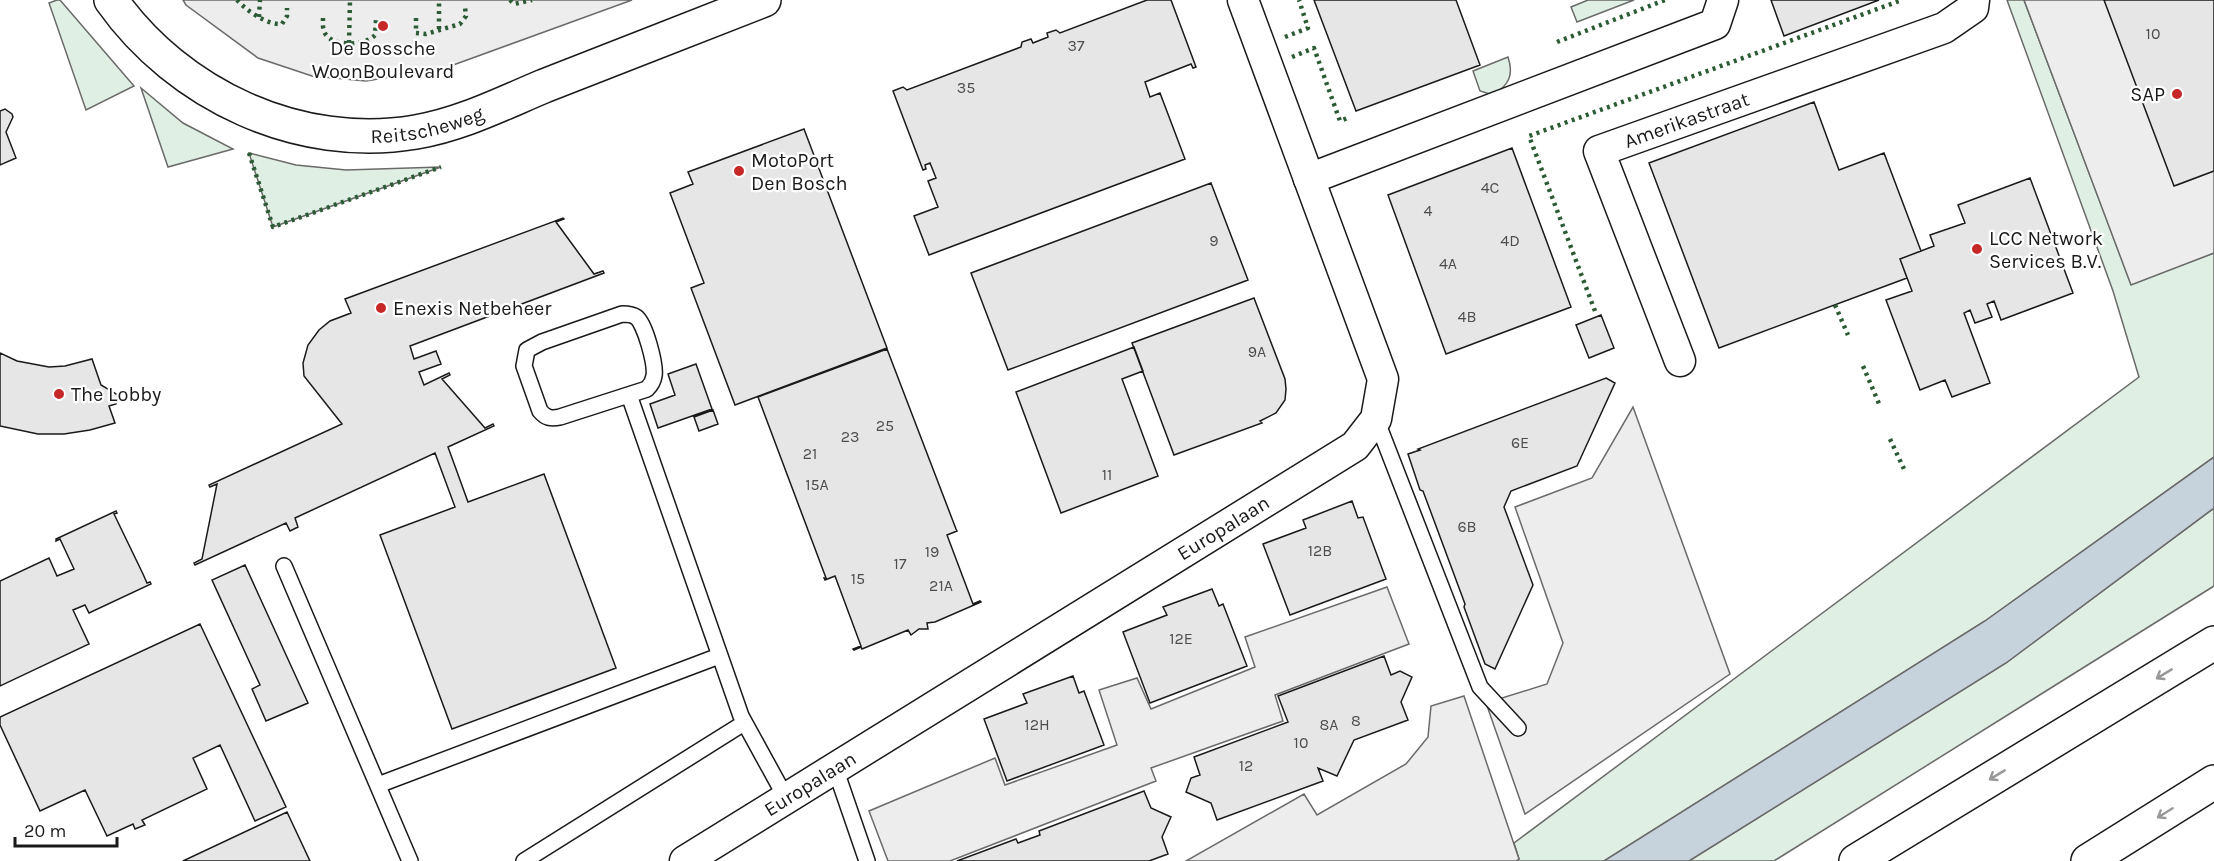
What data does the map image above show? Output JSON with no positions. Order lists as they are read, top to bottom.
{
  "streets": {
    "main road": ["Reitscheweg"],
    "street": ["Amerikastraat", "Europalaan"]
  },
  "places": [
    "De Bossche WoonBoulevard",
    "SAP",
    "MotoPort Den Bosch",
    "LCC Network Services B.V.",
    "Enexis Netbeheer",
    "The Lobby"
  ],
  "house_numbers": [
    "10",
    "37",
    "35",
    "4C",
    "4",
    "9",
    "4D",
    "4A",
    "4B",
    "9A",
    "25",
    "23",
    "6E",
    "21",
    "11",
    "15A",
    "6B",
    "12B",
    "19",
    "17",
    "15",
    "21A",
    "12E",
    "8",
    "12H",
    "8A",
    "10",
    "12"
  ],
  "scale_bar": "20 m"
}
